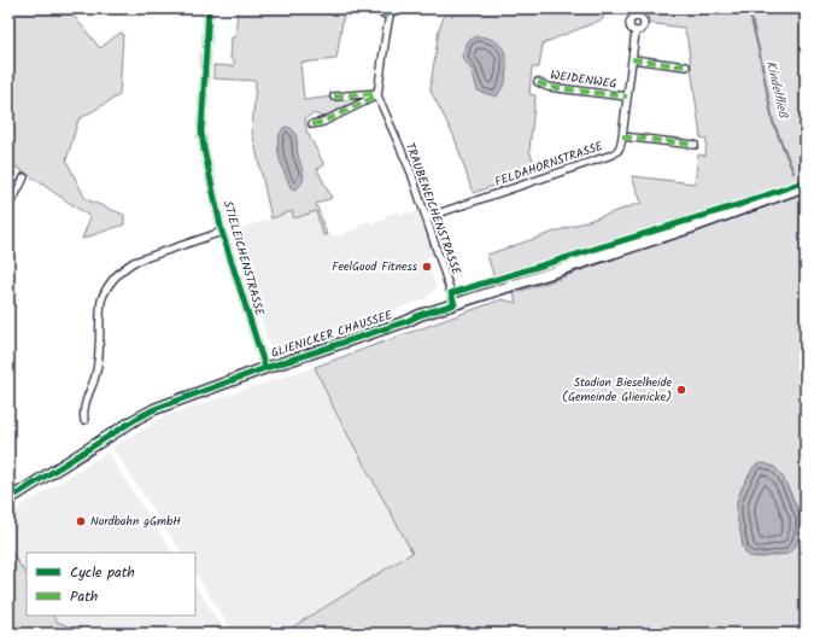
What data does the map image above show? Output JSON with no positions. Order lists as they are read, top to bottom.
{
  "streets": {
    "main road": ["GLIENICKER CHAUSSEE"],
    "street": [
      "WEIDENWEG",
      "FELDAHORNSTRASSE",
      "TRAUBENEICHENSTRASSE",
      "STIELEICHENSTRASSE"
    ]
  },
  "crossings": [
    ["WEIDENWEG", "FELDAHORNSTRASSE"],
    ["FELDAHORNSTRASSE", "TRAUBENEICHENSTRASSE"],
    ["TRAUBENEICHENSTRASSE", "GLIENICKER CHAUSSEE"],
    ["STIELEICHENSTRASSE", "GLIENICKER CHAUSSEE"]
  ],
  "water": ["Kindelfließ"],
  "places": ["FeelGood Fitness", "Stadion Bieselheide (Gemeinde Glienicke)", "Nordbahn gGmbH"],
  "legend": ["Cycle path", "Path"]
}
